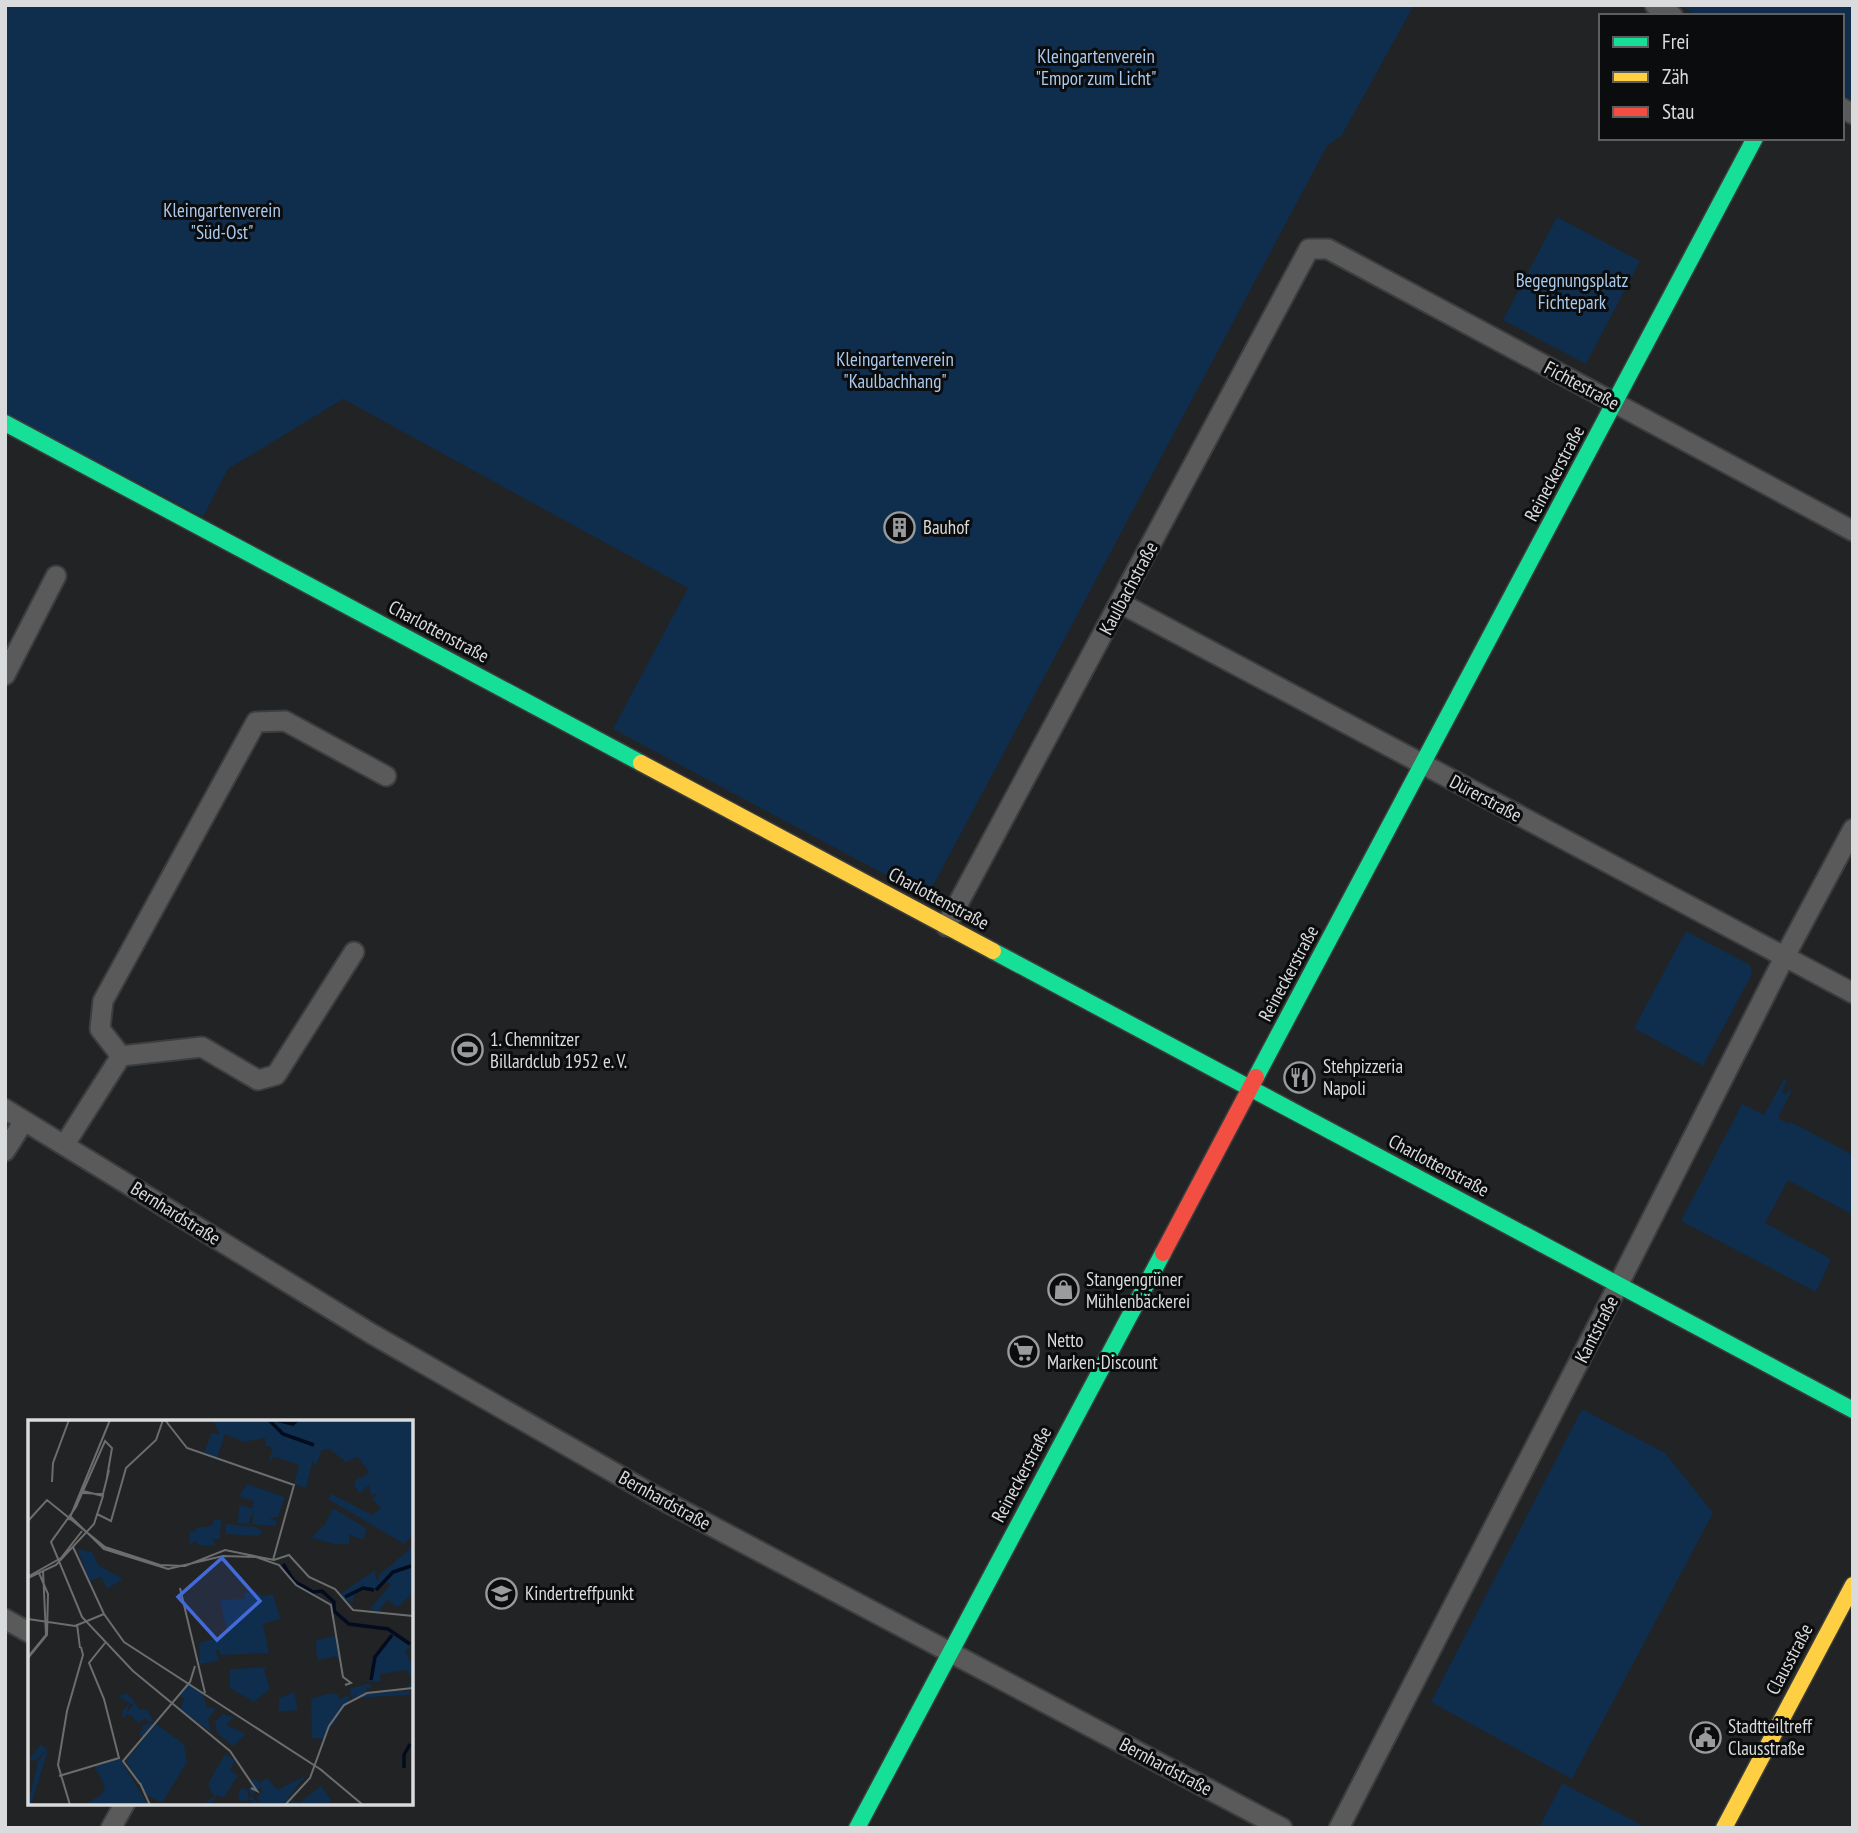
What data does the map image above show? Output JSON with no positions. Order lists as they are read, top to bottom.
{
  "streets": {
    "street": [
      "Fichtestraße",
      "Reineckerstraße",
      "Kaulbachstraße",
      "Charlottenstraße",
      "Dürerstraße",
      "Bernhardstraße",
      "Kantstraße",
      "Clausstraße"
    ]
  },
  "crossings": [
    ["Fichtestraße", "Reineckerstraße"],
    ["Fichtestraße", "Kaulbachstraße"],
    ["Reineckerstraße", "Charlottenstraße"],
    ["Reineckerstraße", "Dürerstraße"],
    ["Reineckerstraße", "Bernhardstraße"],
    ["Kaulbachstraße", "Charlottenstraße"],
    ["Kaulbachstraße", "Dürerstraße"],
    ["Charlottenstraße", "Kantstraße"],
    ["Dürerstraße", "Kantstraße"]
  ],
  "parks": [
    "Kleingartenverein \"Empor zum Licht\"",
    "Kleingartenverein \"Süd-Ost\"",
    "Begegnungsplatz Fichtepark",
    "Kleingartenverein \"Kaulbachhang\""
  ],
  "places": {
    "building": ["Bauhof"],
    "sports": ["1. Chemnitzer Billardclub 1952 e. V."],
    "restaurant": ["Stehpizzeria Napoli"],
    "shop": ["Stangengrüner Mühlenbäckerei"],
    "supermarket": ["Netto Marken-Discount"],
    "school or university": ["Kindertreffpunkt"],
    "public building": ["Stadtteiltreff Clausstraße"]
  },
  "legend": ["Frei", "Zäh", "Stau"]
}
